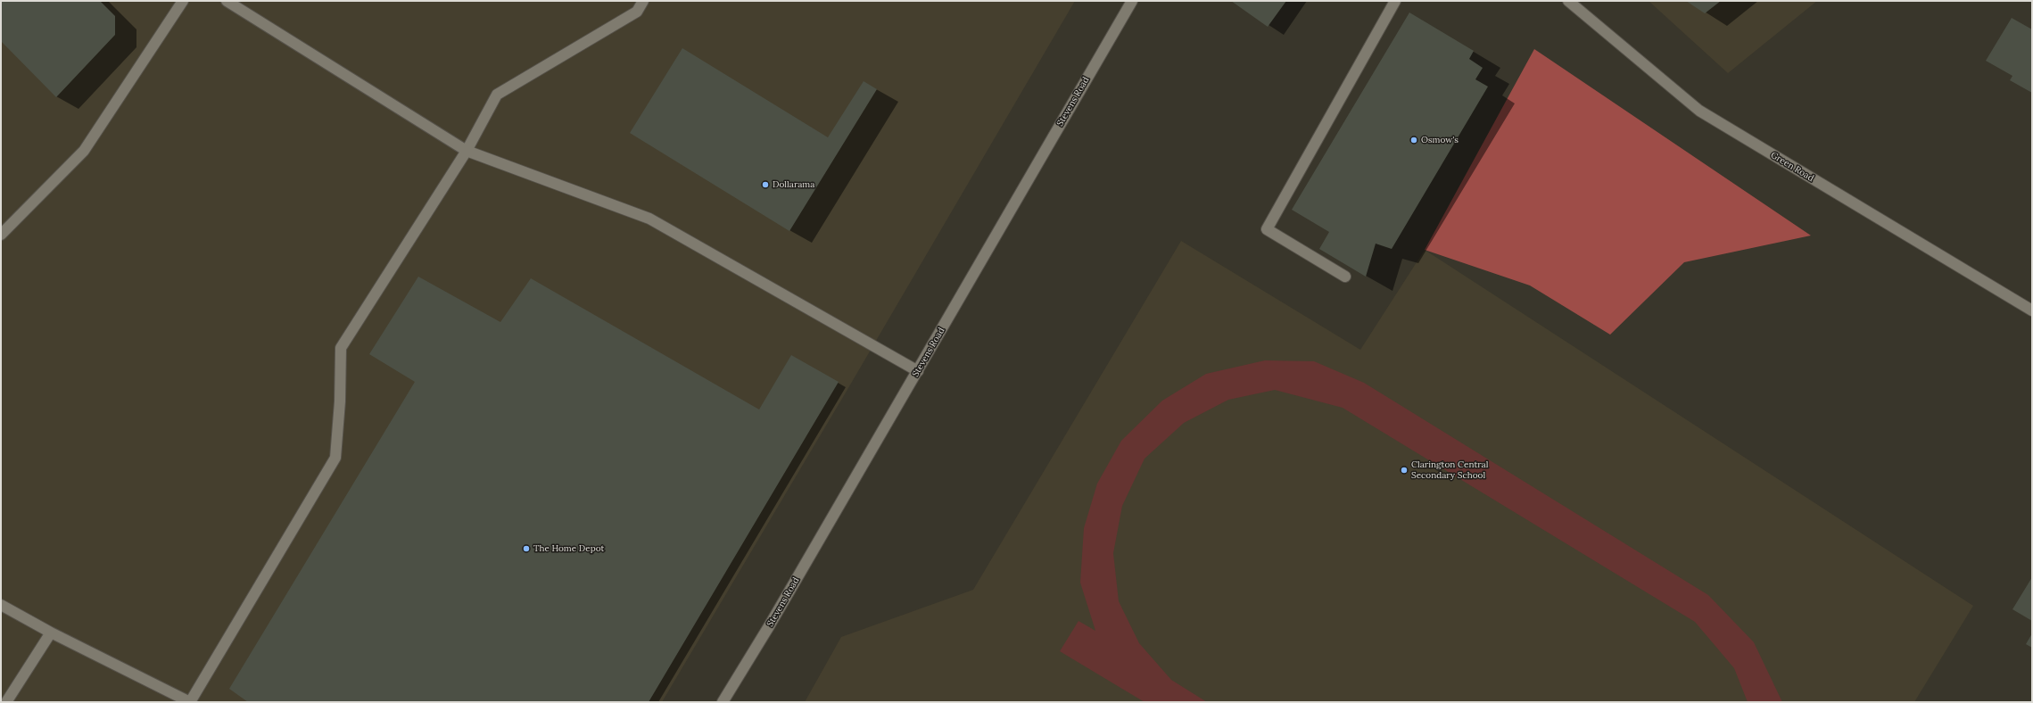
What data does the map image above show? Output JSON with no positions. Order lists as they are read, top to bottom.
{
  "streets": {
    "street": ["Stevens Road", "Green Road"]
  },
  "places": [
    "Osmow's",
    "Dollarama",
    "Clarington Central Secondary School",
    "The Home Depot"
  ]
}
